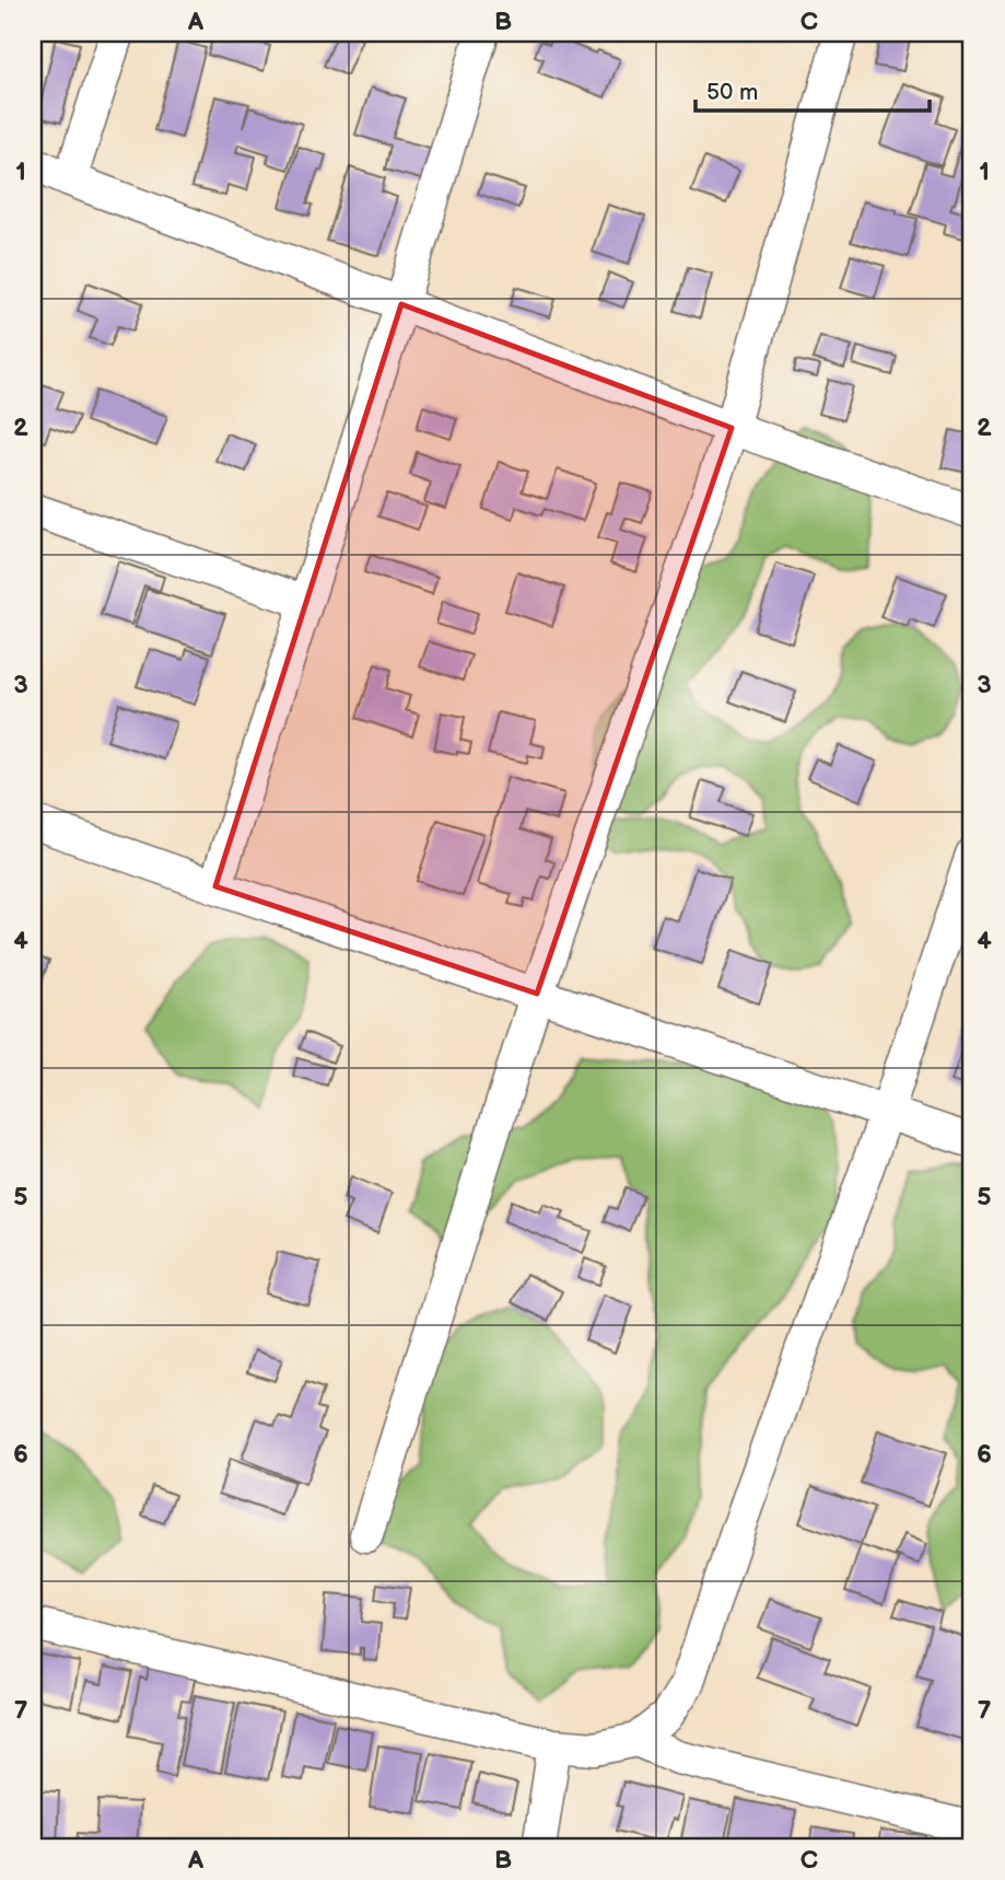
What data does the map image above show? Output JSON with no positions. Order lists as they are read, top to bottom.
{
  "scale_bar": "50 m",
  "grid": {
    "columns": ["A", "B", "C"],
    "rows": [
      "1",
      "2",
      "3",
      "4",
      "5",
      "6",
      "7"
    ]
  }
}
